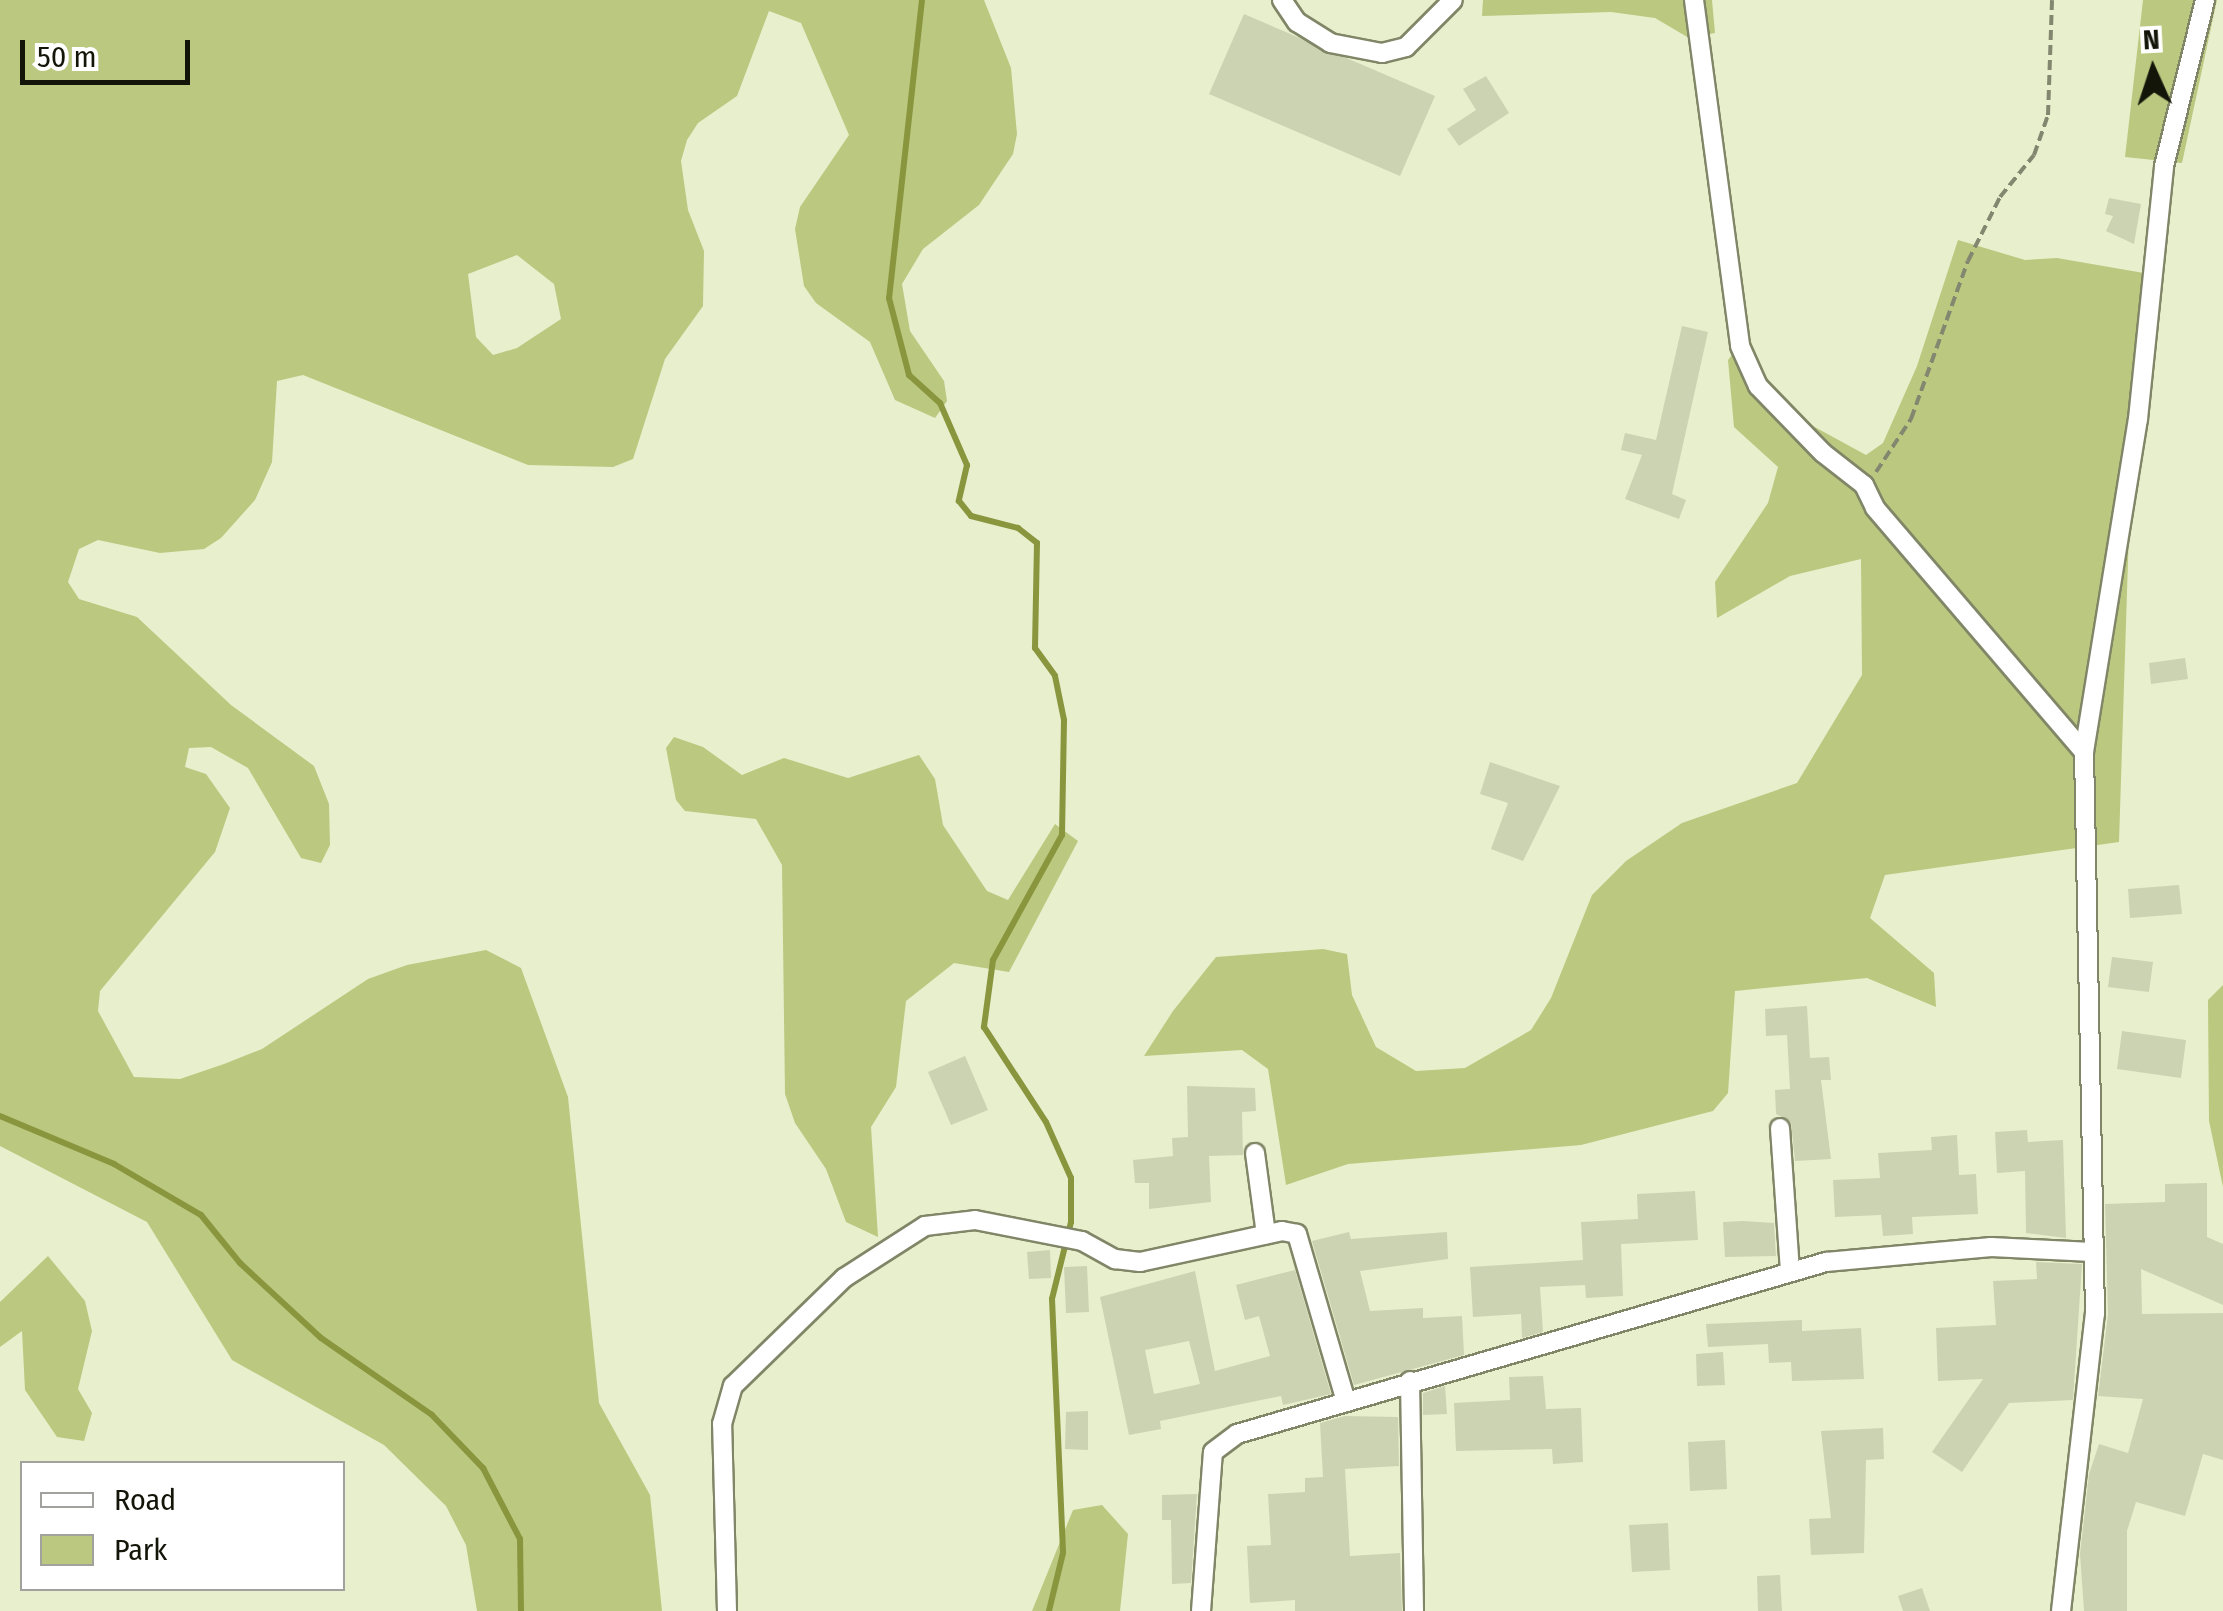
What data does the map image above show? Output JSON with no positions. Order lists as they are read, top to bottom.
{
  "legend": ["Road", "Park"],
  "scale_bar": "50 m",
  "north": "top"
}
